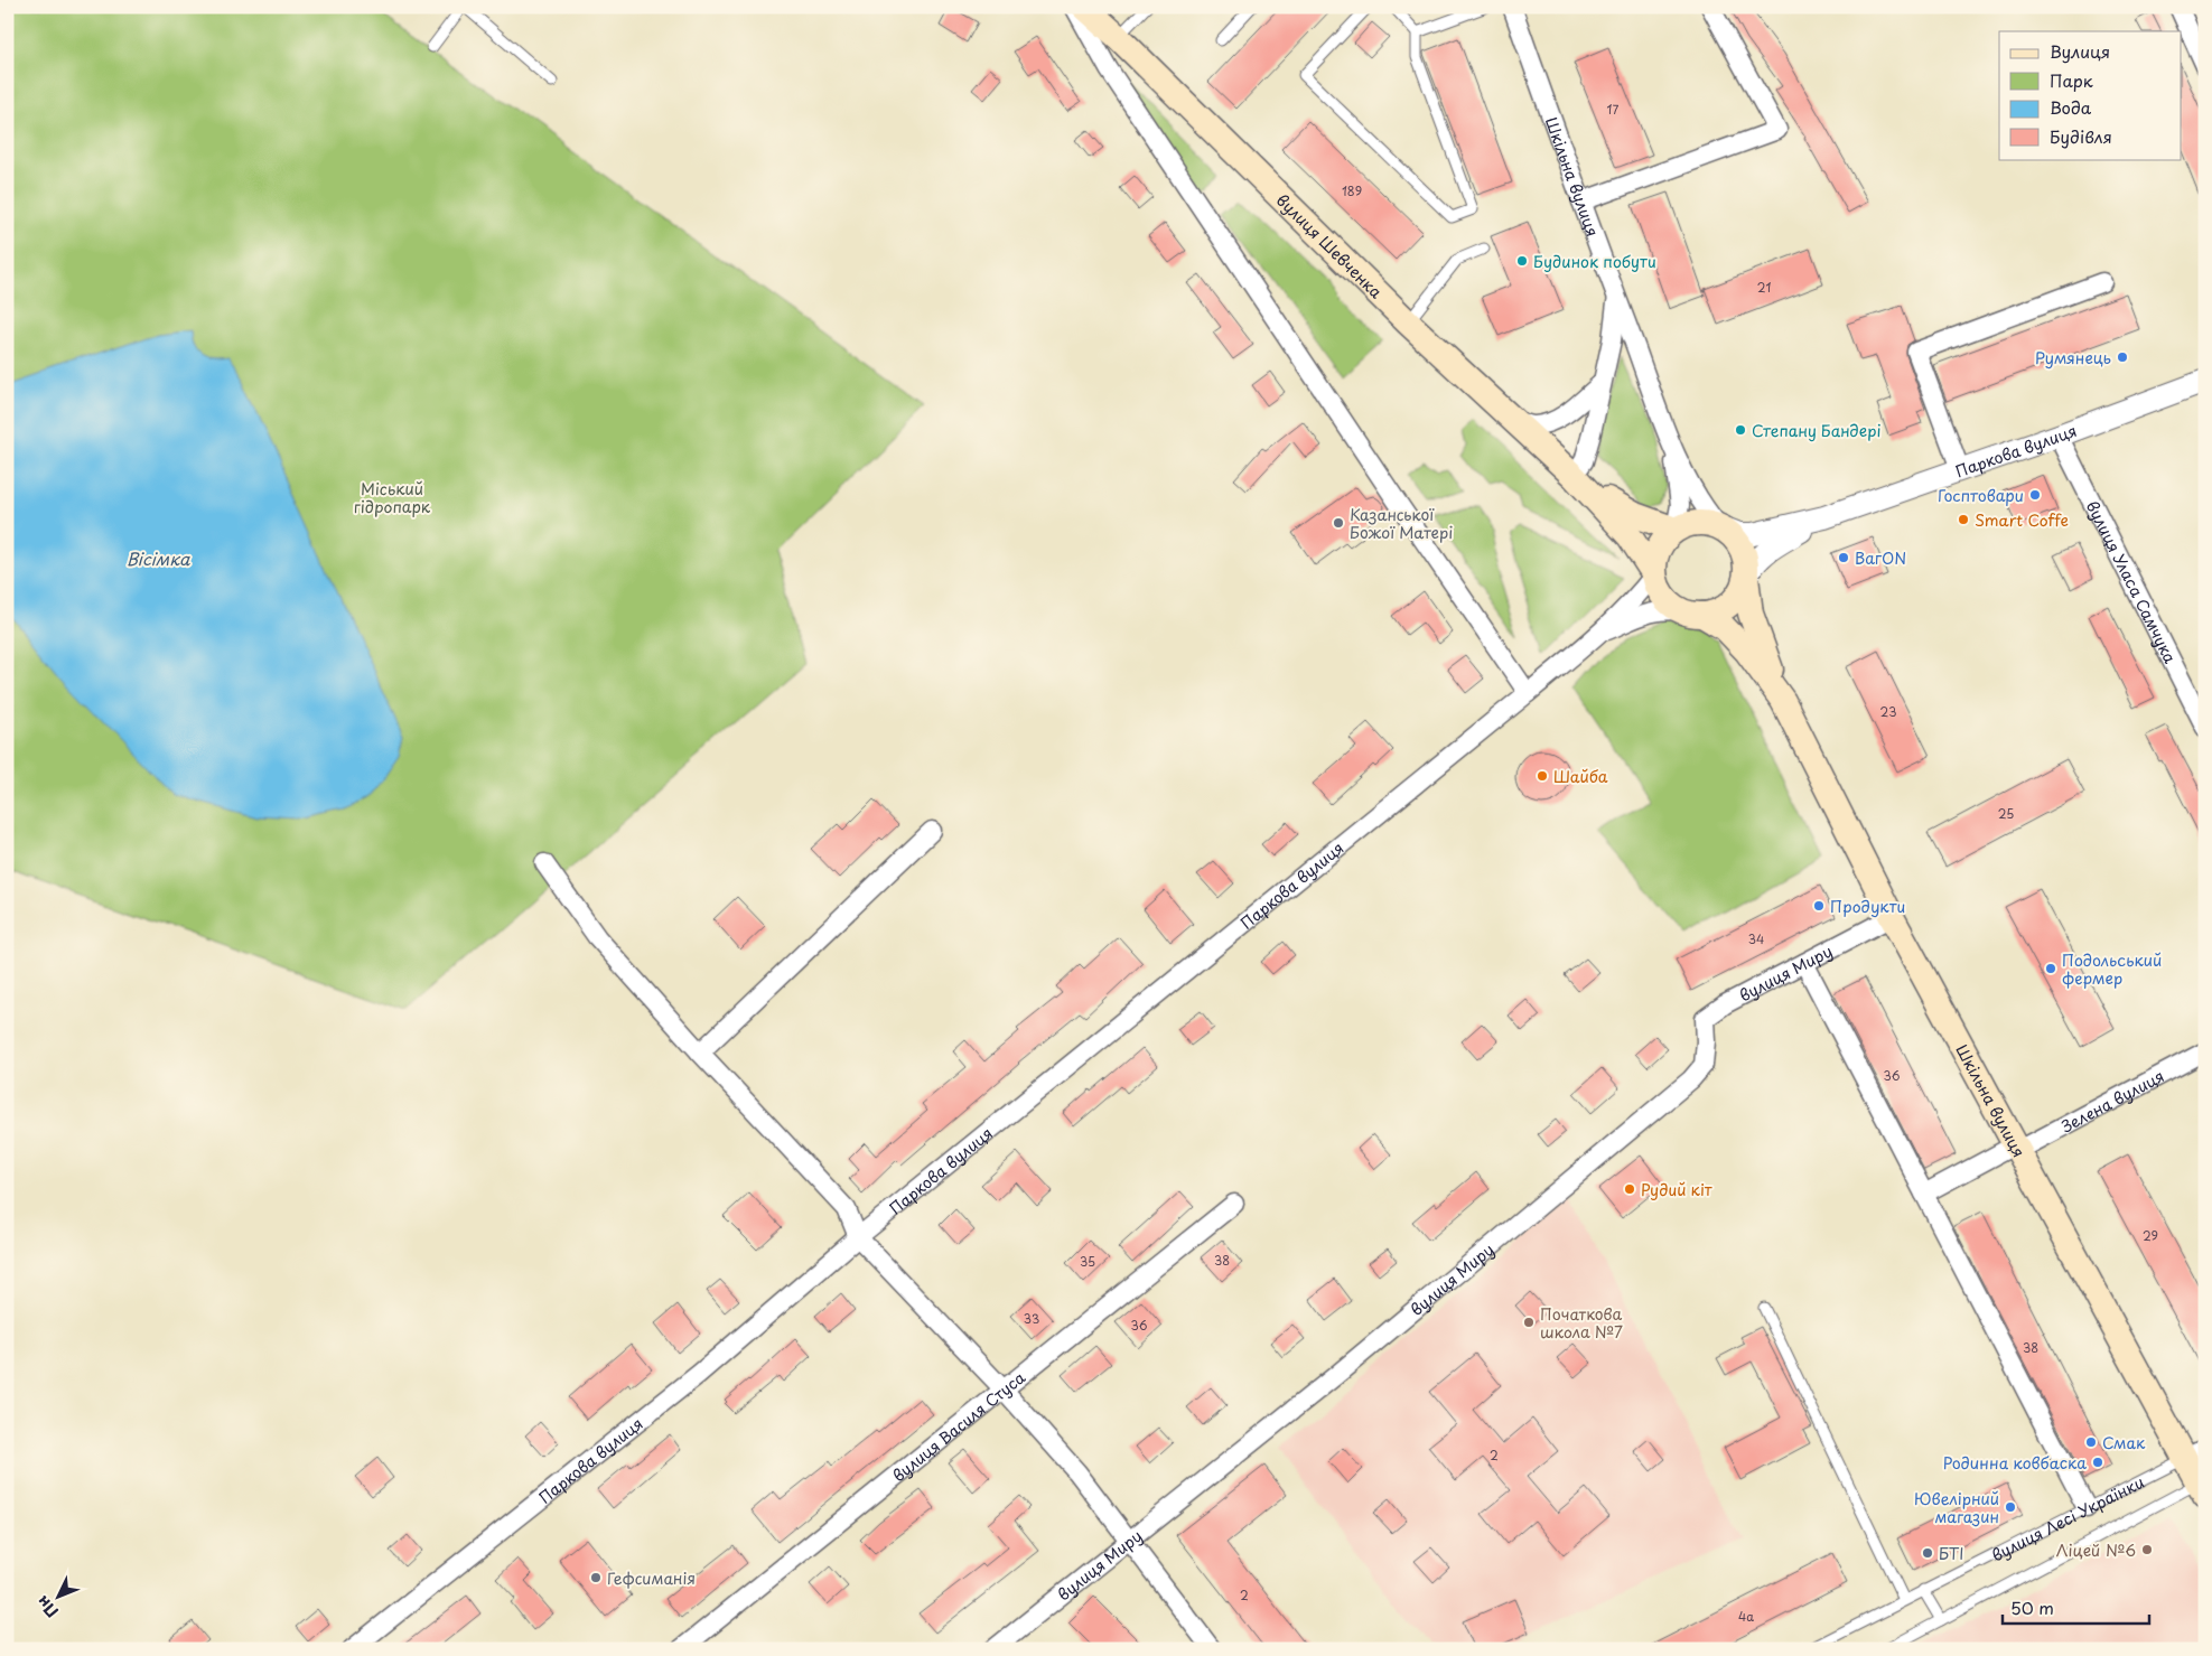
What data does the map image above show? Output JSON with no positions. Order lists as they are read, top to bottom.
{
  "streets": {
    "main road": ["Шкільна вулиця", "вулиця Шевченка"],
    "street": [
      "Паркова вулиця",
      "вулиця Уласа Самчука",
      "вулиця Миру",
      "Зелена вулиця",
      "вулиця Василя Стуса"
    ],
    "lane": ["вулиця Лесі Українки"]
  },
  "crossings": [
    ["Шкільна вулиця", "вулиця Шевченка"],
    ["Шкільна вулиця", "Паркова вулиця"],
    ["Шкільна вулиця", "вулиця Миру"],
    ["Шкільна вулиця", "Зелена вулиця"],
    ["Шкільна вулиця", "вулиця Лесі Українки"],
    ["вулиця Шевченка", "Паркова вулиця"],
    ["Паркова вулиця", "вулиця Уласа Самчука"]
  ],
  "water": ["Вісімка"],
  "parks": ["Міський гідропарк"],
  "places": [
    "Будинок побути",
    "Румянець",
    "Степану Бандері",
    "Госптовари",
    "Smart Coffe",
    "Казанської Божої Матері",
    "ВагON",
    "Шайба",
    "Продукти",
    "Подольський фермер",
    "Рудий кіт",
    "Початкова школа №7",
    "Смак",
    "Родинна ковбаска",
    "Ювелiрний магазин",
    "Ліцей №6",
    "БТI",
    "Гефсиманія"
  ],
  "house_numbers": [
    "17",
    "189",
    "21",
    "23",
    "25",
    "34",
    "36",
    "29",
    "38",
    "35",
    "33",
    "36",
    "38",
    "2",
    "2",
    "4а"
  ],
  "legend": [
    "Вулиця",
    "Парк",
    "Вода",
    "Будівля"
  ],
  "scale_bar": "50 m",
  "north": "bottom left"
}
